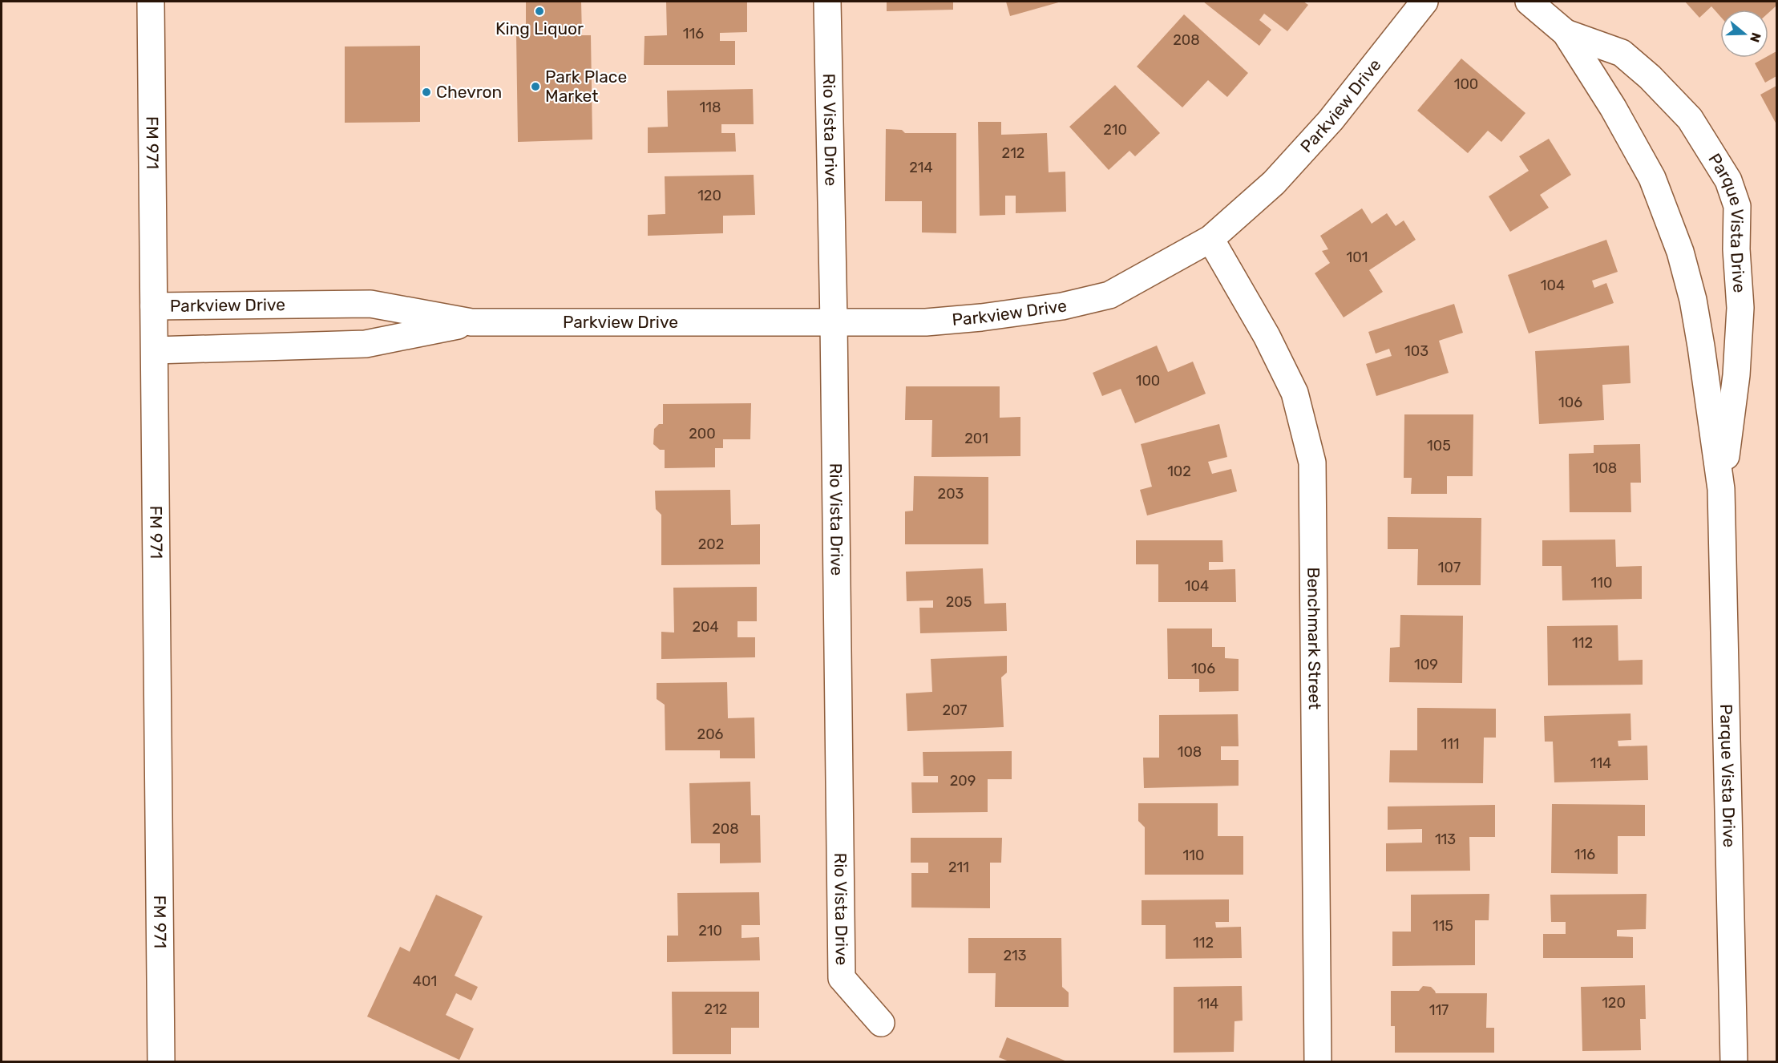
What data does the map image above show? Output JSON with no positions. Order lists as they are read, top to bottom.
{
  "streets": {
    "street": [
      "Parkview Drive",
      "Rio Vista Drive",
      "FM 971",
      "Parque Vista Drive",
      "Benchmark Street"
    ]
  },
  "crossings": [
    ["Parkview Drive", "Rio Vista Drive"],
    ["Parkview Drive", "FM 971"],
    ["Parkview Drive", "Benchmark Street"]
  ],
  "places": ["King Liquor", "Park Place Market", "Chevron"],
  "house_numbers": [
    "116",
    "208",
    "100",
    "118",
    "210",
    "212",
    "214",
    "120",
    "101",
    "104",
    "103",
    "100",
    "106",
    "200",
    "201",
    "105",
    "108",
    "102",
    "203",
    "202",
    "107",
    "110",
    "104",
    "205",
    "204",
    "112",
    "109",
    "106",
    "207",
    "206",
    "111",
    "108",
    "114",
    "209",
    "208",
    "113",
    "116",
    "110",
    "211",
    "115",
    "210",
    "112",
    "213",
    "401",
    "120",
    "114",
    "212",
    "117"
  ],
  "north": "right"
}
